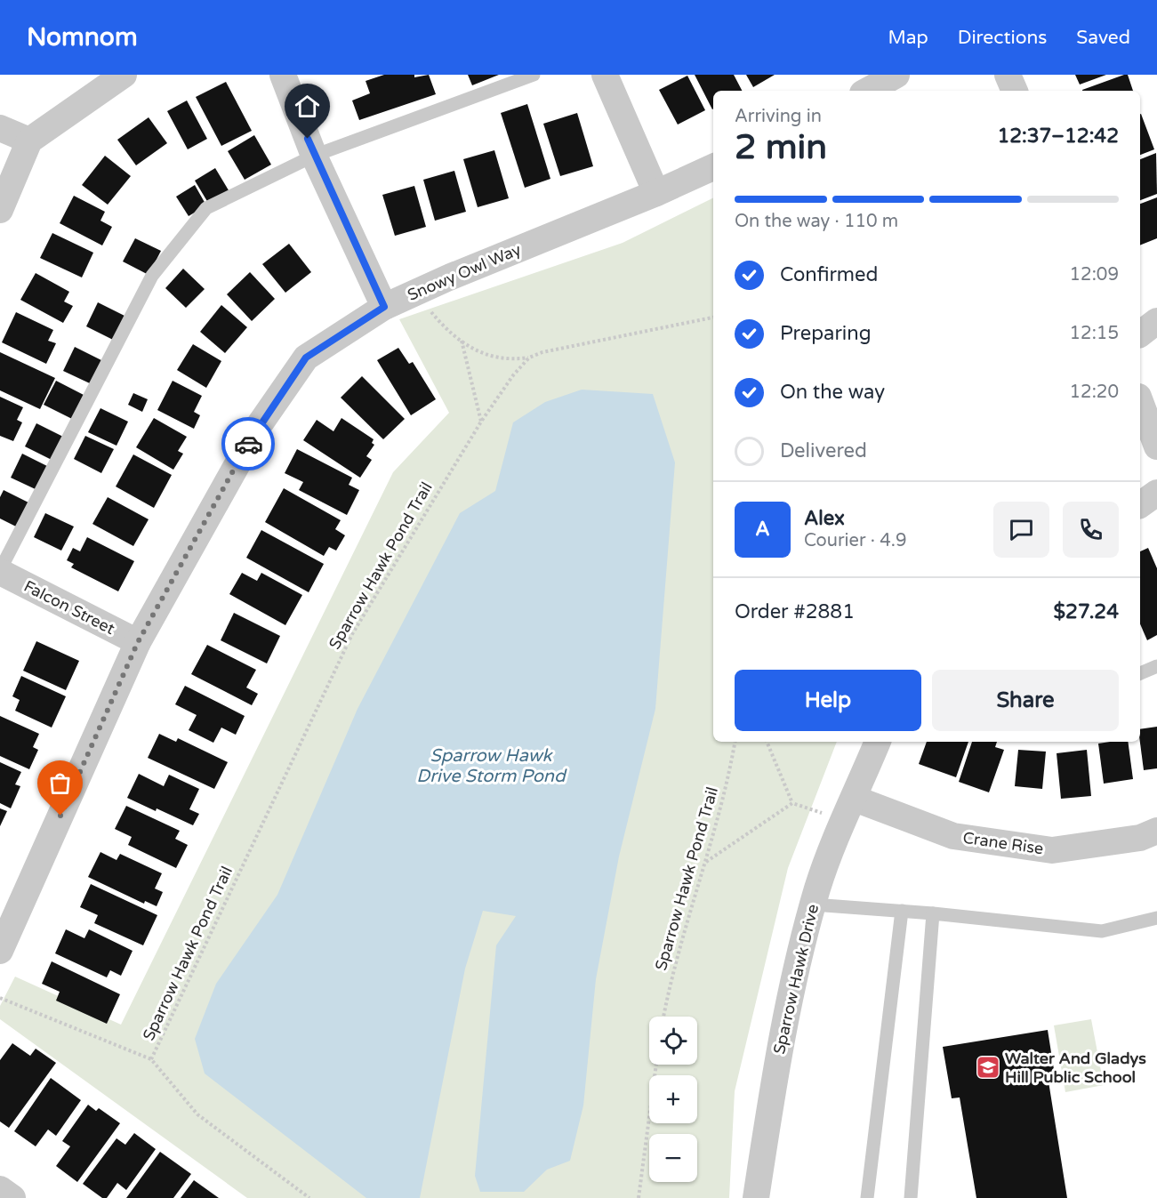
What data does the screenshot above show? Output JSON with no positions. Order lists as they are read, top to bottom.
{
  "streets": {
    "street": [
      "Snowy Owl Way",
      "Falcon Street",
      "Crane Rise",
      "Sparrow Hawk Drive"
    ],
    "path": ["Sparrow Hawk Pond Trail"]
  },
  "crossings": [
    ["Snowy Owl Way", "Falcon Street"],
    ["Crane Rise", "Sparrow Hawk Drive"]
  ],
  "water": ["Sparrow Hawk Drive Storm Pond"],
  "places": {
    "school or university": ["Walter And Gladys Hill Public School"]
  },
  "page": {
    "header": "Nomnom",
    "nav": ["Map", "Directions", "Saved"],
    "heading": ["2 min", "Arriving in", "12:37–12:42"],
    "panel": [
      "Alex",
      "Courier · 4.9",
      "Order #2881",
      "$27.24"
    ],
    "bar": "On the way · 110 m",
    "list": [
      ["Confirmed", "12:09"],
      ["Preparing", "12:15"],
      ["On the way", "12:20"],
      "Delivered"
    ],
    "round": "A",
    "buttons": ["Help", "Share"],
    "map_buttons": ["+", "−"]
  }
}
